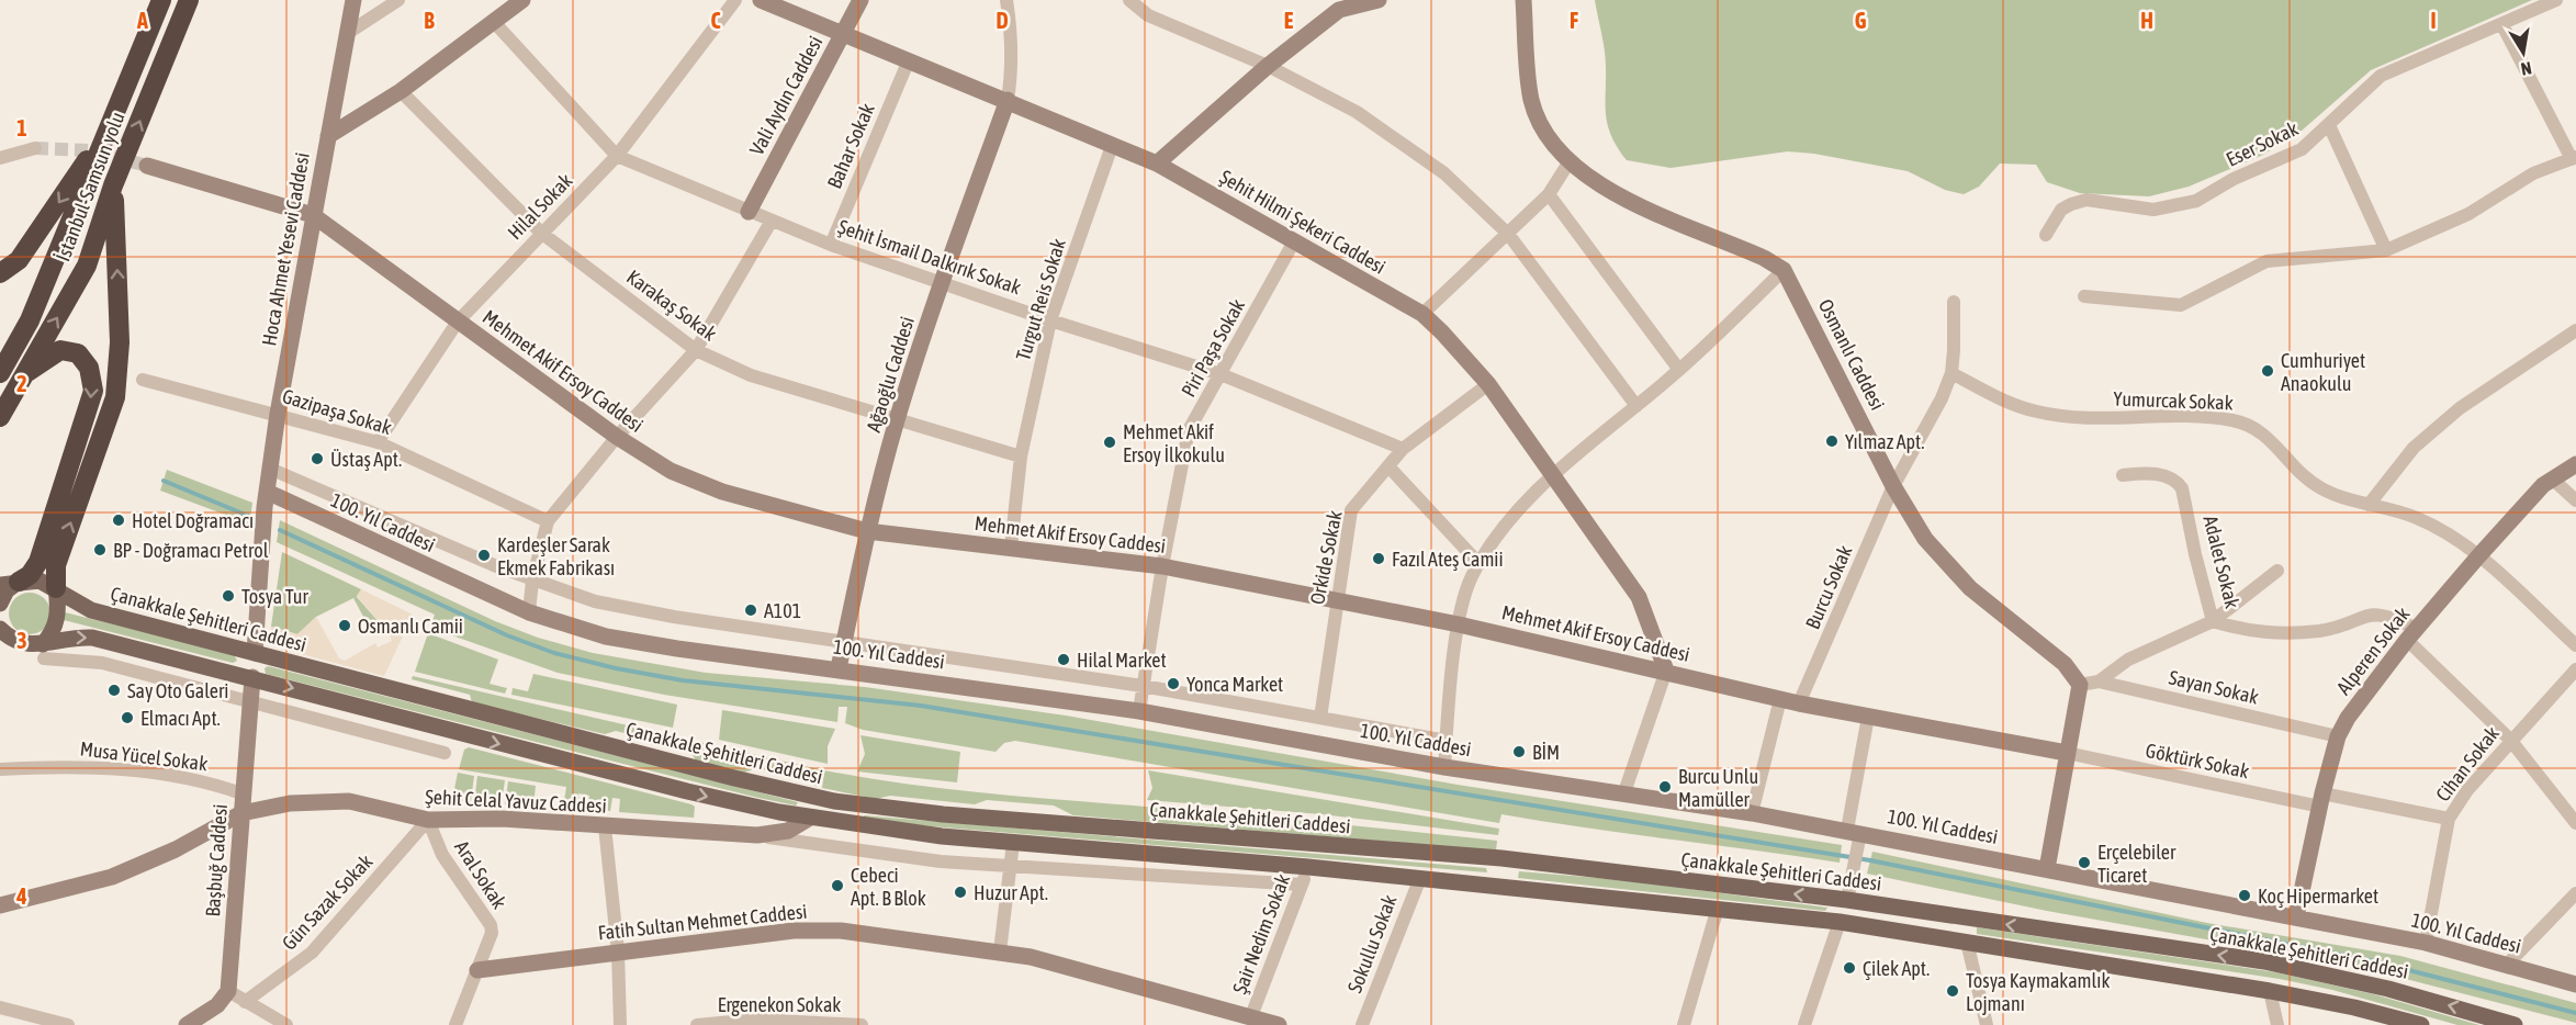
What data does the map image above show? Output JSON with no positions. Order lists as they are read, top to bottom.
{
  "streets": {
    "highway": ["İstanbul-Samsun yolu"],
    "main road": ["Çanakkale Şehitleri Caddesi"],
    "street": [
      "Vali Aydın Caddesi",
      "Eser Sokak",
      "Bahar Sokak",
      "Hilal Sokak",
      "Şehit Hilmi Şekeri Caddesi",
      "Hoca Ahmet Yesevi Caddesi",
      "Şehit İsmail Dalkırık Sokak",
      "Turgut Reis Sokak",
      "Karakaş Sokak",
      "Piri Paşa Sokak",
      "Osmanlı Caddesi",
      "Mehmet Akif Ersoy Caddesi",
      "Ağaoğlu Caddesi",
      "Yumurcak Sokak",
      "Gazipaşa Sokak",
      "100. Yıl Caddesi",
      "Orkide Sokak",
      "Adalet Sokak",
      "Burcu Sokak",
      "Alperen Sokak",
      "Sayan Sokak",
      "Musa Yücel Sokak",
      "Göktürk Sokak",
      "Cihan Sokak",
      "Şehit Celal Yavuz Caddesi",
      "Başbuğ Caddesi",
      "Aral Sokak",
      "Gün Sazak Sokak",
      "Fatih Sultan Mehmet Caddesi",
      "Şair Nedim Sokak",
      "Sokullu Sokak",
      "Ergenekon Sokak"
    ]
  },
  "crossings": [
    ["Vali Aydın Caddesi", "Şehit Hilmi Şekeri Caddesi"],
    ["Vali Aydın Caddesi", "Şehit İsmail Dalkırık Sokak"],
    ["Bahar Sokak", "Şehit Hilmi Şekeri Caddesi"],
    ["Bahar Sokak", "Şehit İsmail Dalkırık Sokak"],
    ["Hilal Sokak", "Şehit İsmail Dalkırık Sokak"],
    ["Hilal Sokak", "Karakaş Sokak"],
    ["Hilal Sokak", "Mehmet Akif Ersoy Caddesi"],
    ["Hilal Sokak", "Gazipaşa Sokak"],
    ["Şehit Hilmi Şekeri Caddesi", "Turgut Reis Sokak"],
    ["Şehit Hilmi Şekeri Caddesi", "Piri Paşa Sokak"],
    ["Şehit Hilmi Şekeri Caddesi", "Mehmet Akif Ersoy Caddesi"],
    ["Şehit Hilmi Şekeri Caddesi", "Ağaoğlu Caddesi"],
    ["Şehit Hilmi Şekeri Caddesi", "Orkide Sokak"],
    ["Hoca Ahmet Yesevi Caddesi", "Mehmet Akif Ersoy Caddesi"],
    ["Hoca Ahmet Yesevi Caddesi", "Gazipaşa Sokak"],
    ["Hoca Ahmet Yesevi Caddesi", "100. Yıl Caddesi"],
    ["Hoca Ahmet Yesevi Caddesi", "Çanakkale Şehitleri Caddesi"],
    ["Şehit İsmail Dalkırık Sokak", "Turgut Reis Sokak"],
    ["Şehit İsmail Dalkırık Sokak", "Piri Paşa Sokak"],
    ["Şehit İsmail Dalkırık Sokak", "Ağaoğlu Caddesi"],
    ["Şehit İsmail Dalkırık Sokak", "Orkide Sokak"],
    ["Turgut Reis Sokak", "Karakaş Sokak"],
    ["Turgut Reis Sokak", "Mehmet Akif Ersoy Caddesi"],
    ["Karakaş Sokak", "Ağaoğlu Caddesi"],
    ["Piri Paşa Sokak", "Mehmet Akif Ersoy Caddesi"],
    ["Piri Paşa Sokak", "100. Yıl Caddesi"],
    ["Osmanlı Caddesi", "Burcu Sokak"],
    ["Osmanlı Caddesi", "Sayan Sokak"],
    ["Mehmet Akif Ersoy Caddesi", "Ağaoğlu Caddesi"],
    ["Mehmet Akif Ersoy Caddesi", "Orkide Sokak"],
    ["Mehmet Akif Ersoy Caddesi", "Burcu Sokak"],
    ["Mehmet Akif Ersoy Caddesi", "Göktürk Sokak"],
    ["Ağaoğlu Caddesi", "100. Yıl Caddesi"],
    ["Yumurcak Sokak", "Alperen Sokak"],
    ["100. Yıl Caddesi", "Orkide Sokak"],
    ["100. Yıl Caddesi", "Alperen Sokak"],
    ["100. Yıl Caddesi", "Cihan Sokak"],
    ["Adalet Sokak", "Alperen Sokak"],
    ["Adalet Sokak", "Cihan Sokak"],
    ["Alperen Sokak", "Sayan Sokak"],
    ["Alperen Sokak", "Göktürk Sokak"],
    ["Musa Yücel Sokak", "Başbuğ Caddesi"],
    ["Göktürk Sokak", "Cihan Sokak"],
    ["Şehit Celal Yavuz Caddesi", "Başbuğ Caddesi"],
    ["Şehit Celal Yavuz Caddesi", "Aral Sokak"],
    ["Şehit Celal Yavuz Caddesi", "Gün Sazak Sokak"],
    ["Aral Sokak", "Gün Sazak Sokak"],
    ["Aral Sokak", "Fatih Sultan Mehmet Caddesi"],
    ["Fatih Sultan Mehmet Caddesi", "Şair Nedim Sokak"]
  ],
  "places": [
    "Cumhuriyet Anaokulu",
    "Yılmaz Apt.",
    "Mehmet Akif Ersoy İlkokulu",
    "Üstaş Apt.",
    "Hotel Doğramacı",
    "BP - Doğramacı Petrol",
    "Kardeşler Sarak Ekmek Fabrikası",
    "Fazıl Ateş Camii",
    "Tosya Tur",
    "A101",
    "Osmanlı Camii",
    "Hilal Market",
    "Yonca Market",
    "Say Oto Galeri",
    "Elmacı Apt.",
    "BİM",
    "Burcu Unlu Mamüller",
    "Erçelebiler Ticaret",
    "Cebeci Apt. B Blok",
    "Huzur Apt.",
    "Koç Hipermarket",
    "Çilek Apt.",
    "Tosya Kaymakamlık Lojmanı"
  ],
  "north": "bottom",
  "grid": {
    "columns": [
      "A",
      "B",
      "C",
      "D",
      "E",
      "F",
      "G",
      "H",
      "I"
    ],
    "rows": [
      "1",
      "2",
      "3",
      "4"
    ]
  }
}
